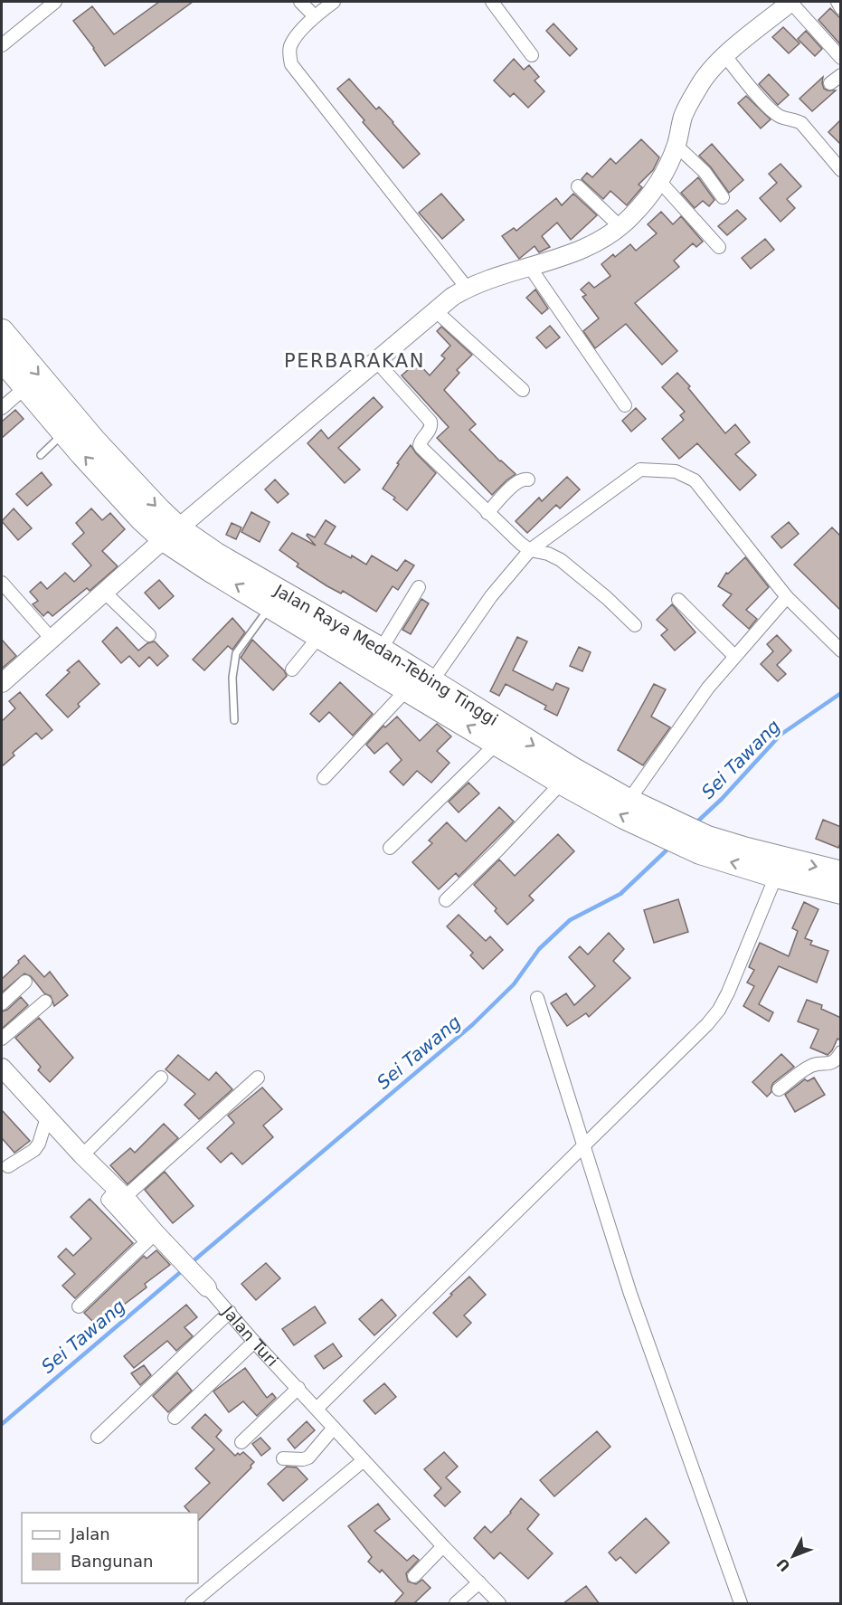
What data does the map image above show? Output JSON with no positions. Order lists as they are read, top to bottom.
{
  "streets": {
    "highway": ["Jalan Raya Medan-Tebing Tinggi"],
    "street": ["Jalan Turi"]
  },
  "districts": ["PERBARAKAN"],
  "water": ["Sei Tawang"],
  "legend": ["Jalan", "Bangunan"],
  "north": "bottom left"
}
